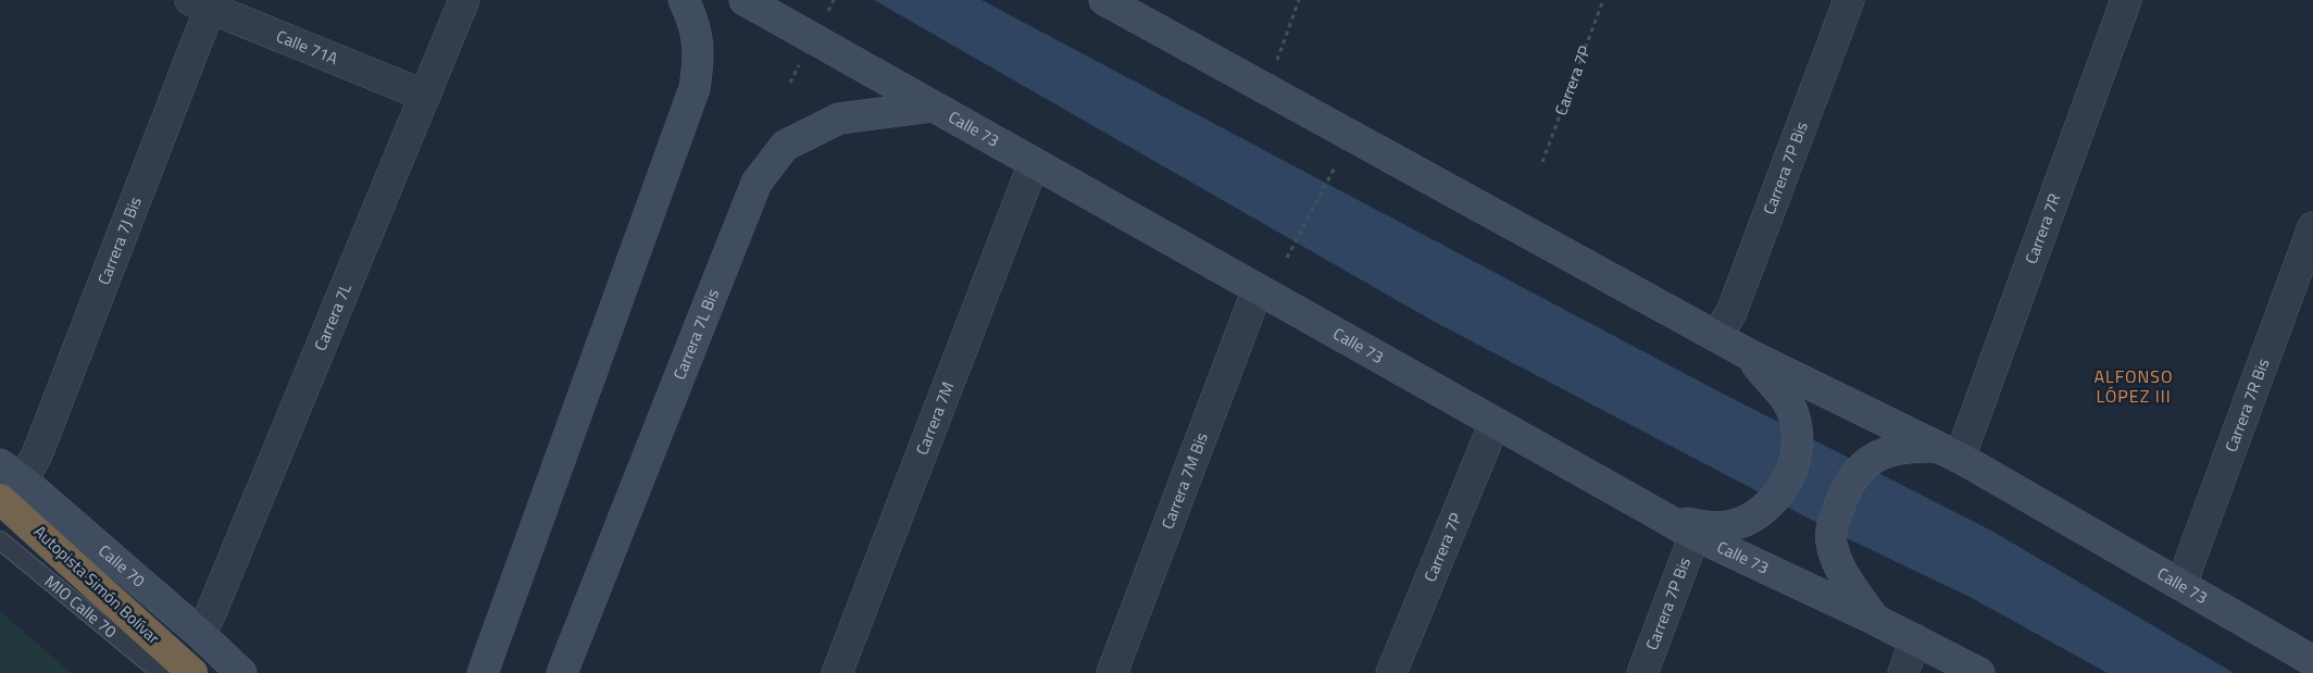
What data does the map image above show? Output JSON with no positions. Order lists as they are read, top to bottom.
{
  "streets": {
    "highway": ["Autopista Simón Bolívar"],
    "main road": ["Calle 73", "Carrera 7L Bis", "Calle 70"],
    "street": [
      "Calle 71A",
      "Carrera 7P",
      "Carrera 7P Bis",
      "Carrera 7R",
      "Carrera 7J Bis",
      "Carrera 7L",
      "Carrera 7R Bis",
      "Carrera 7M",
      "Carrera 7M Bis"
    ],
    "lane": ["MIO Calle 70"]
  },
  "crossings": [
    ["Calle 71A", "Carrera 7J Bis"],
    ["Calle 71A", "Carrera 7L"],
    ["Carrera 7P", "Calle 73"],
    ["Calle 73", "Carrera 7P Bis"],
    ["Calle 73", "Carrera 7R"],
    ["Calle 73", "Carrera 7L Bis"],
    ["Calle 73", "Carrera 7R Bis"],
    ["Calle 73", "Carrera 7M"],
    ["Calle 73", "Carrera 7M Bis"],
    ["Carrera 7J Bis", "Calle 70"],
    ["Carrera 7L", "Calle 70"]
  ],
  "districts": ["ALFONSO LÓPEZ III"]
}
